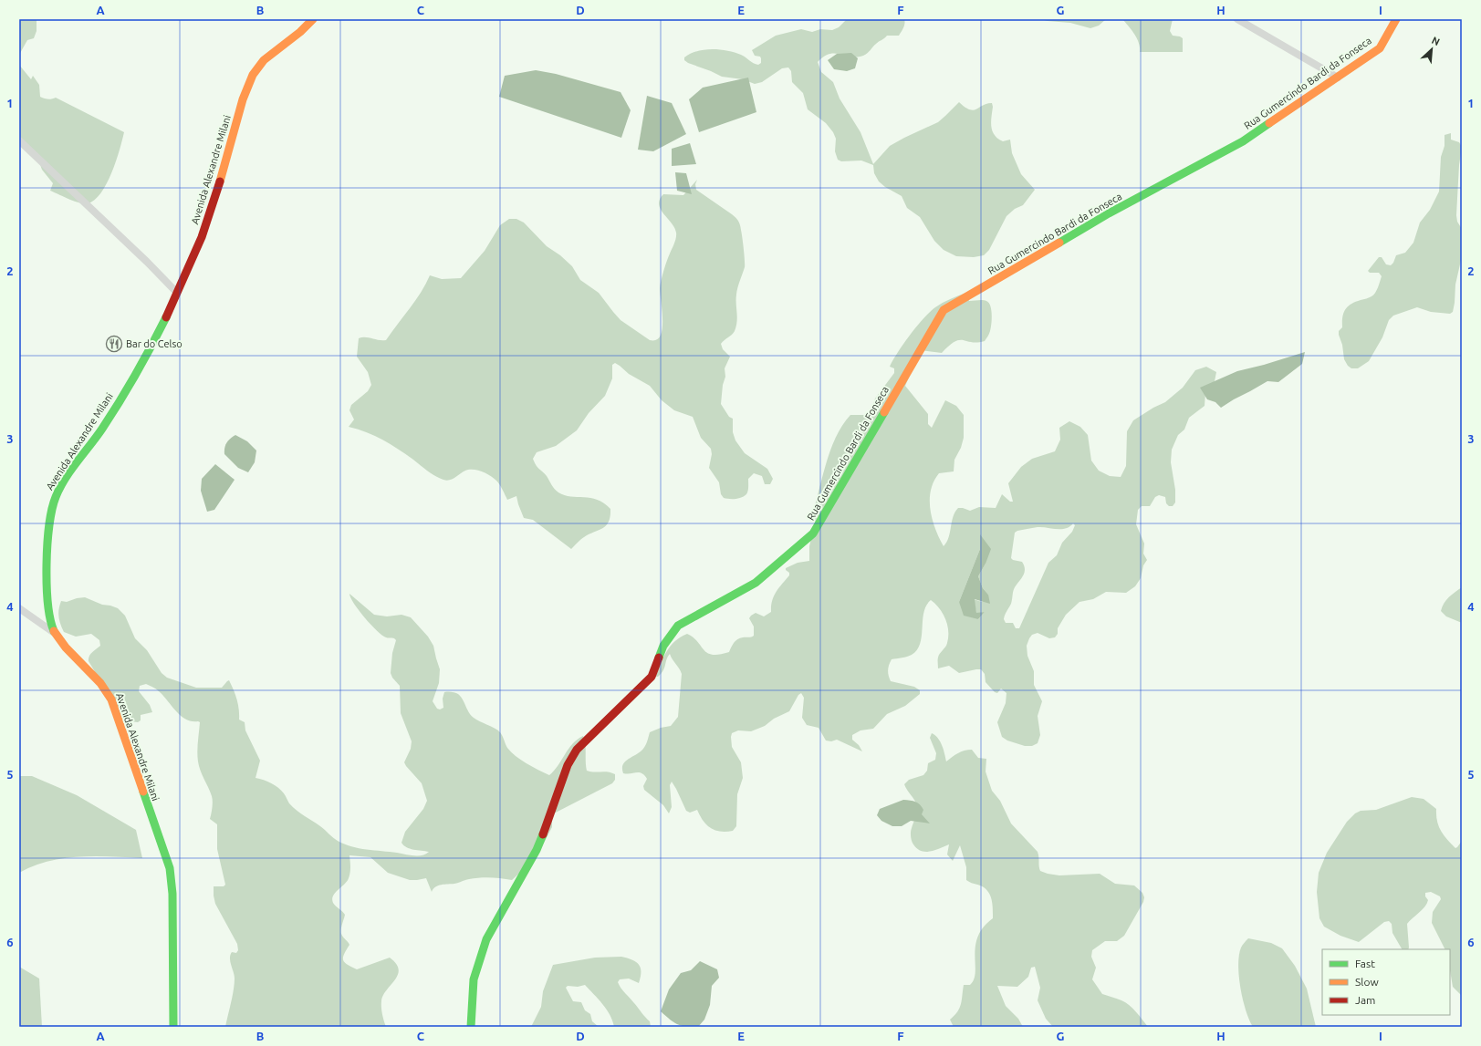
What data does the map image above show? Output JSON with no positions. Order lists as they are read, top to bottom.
{
  "streets": {
    "street": ["Rua Gumercindo Bardi da Fonseca", "Avenida Alexandre Milani"]
  },
  "places": {
    "restaurant": ["Bar do Celso"]
  },
  "legend": ["Fast", "Slow", "Jam"],
  "north": "top right",
  "grid": {
    "columns": [
      "A",
      "B",
      "C",
      "D",
      "E",
      "F",
      "G",
      "H",
      "I"
    ],
    "rows": [
      "1",
      "2",
      "3",
      "4",
      "5",
      "6"
    ]
  }
}
